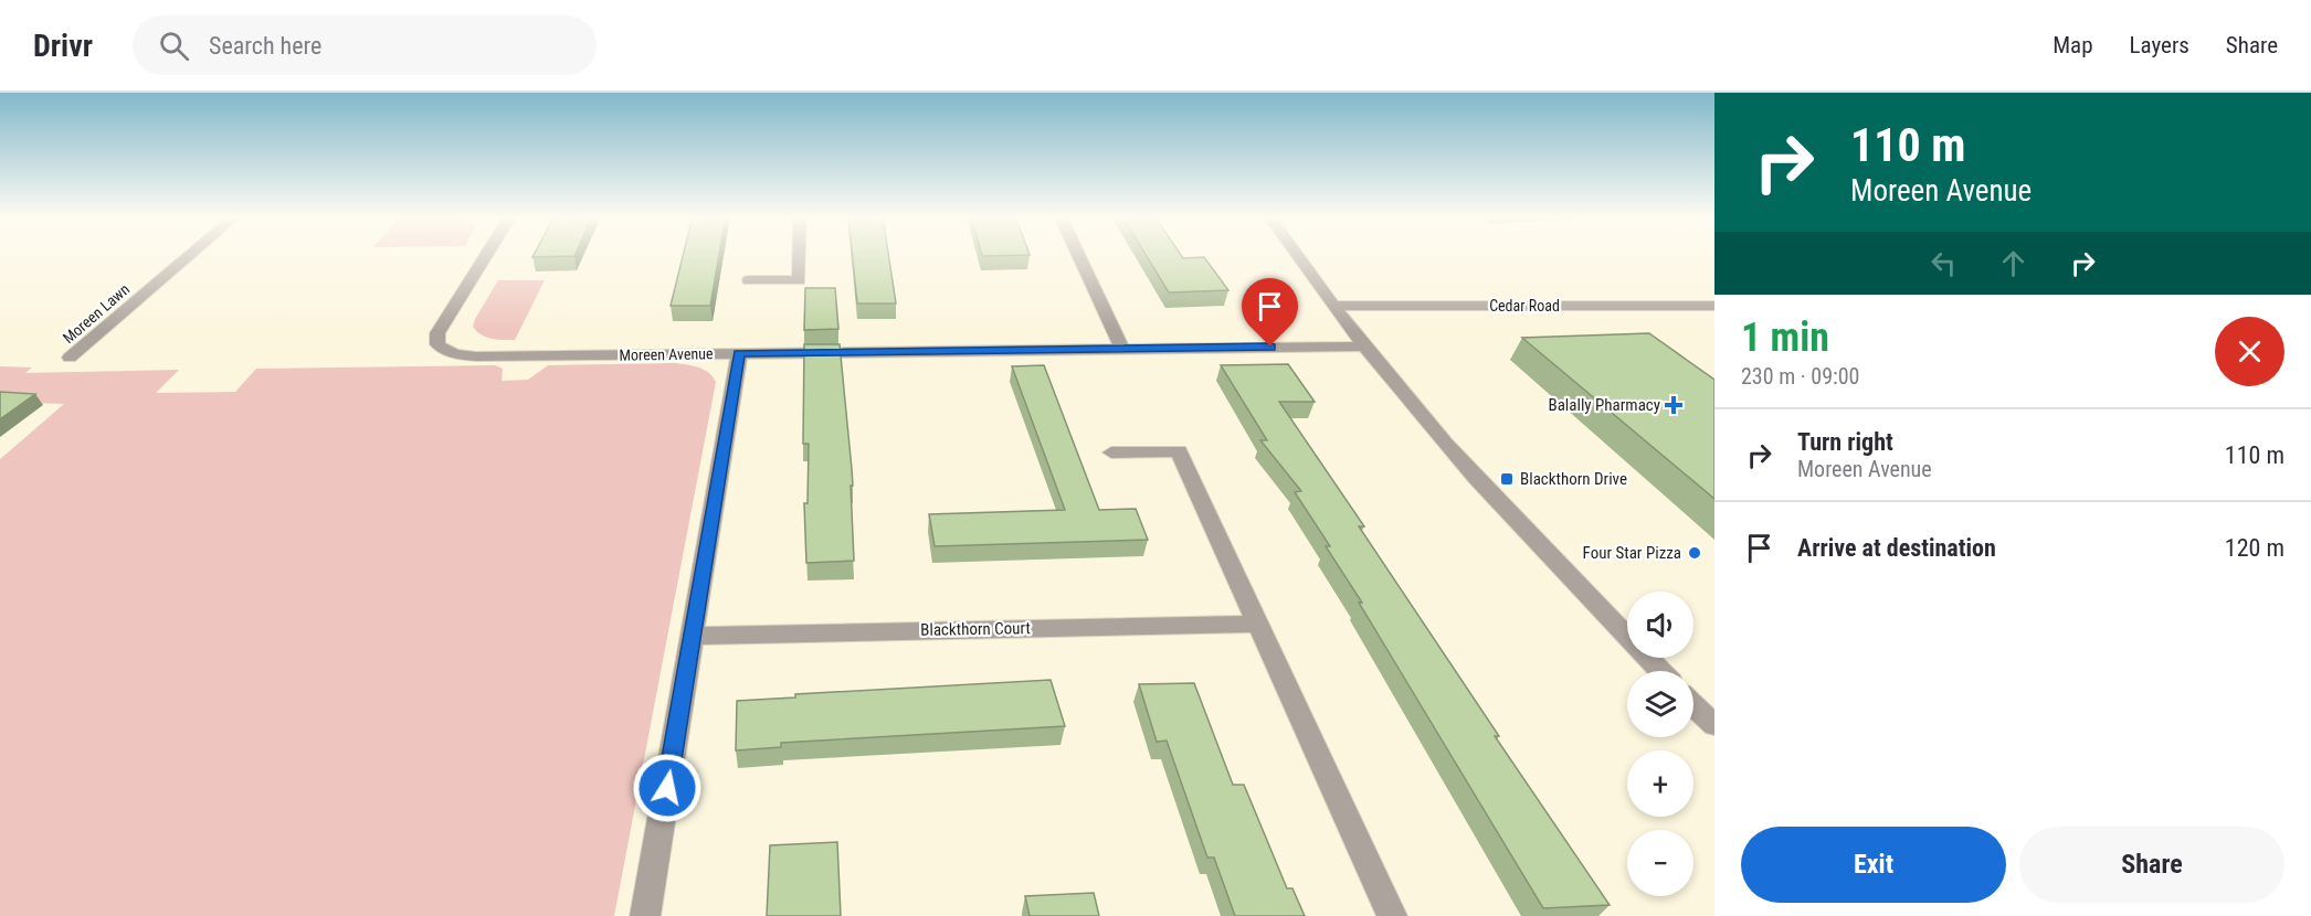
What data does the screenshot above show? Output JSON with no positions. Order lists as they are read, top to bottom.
{
  "streets": {
    "street": [
      "Cedar Road",
      "Moreen Lawn",
      "Moreen Avenue",
      "Blackthorn Court"
    ]
  },
  "places": {
    "health": ["Balally Pharmacy"],
    "transit": ["Blackthorn Drive"],
    "other": ["Four Star Pizza"]
  },
  "page": {
    "header": "Drivr",
    "search": "Search here",
    "nav": ["Map", "Layers", "Share"],
    "turn": ["110 m", "Moreen Avenue"],
    "heading": ["1 min", "230 m · 09:00"],
    "list": [
      {
        "name": "Turn right",
        "note": "Moreen Avenue",
        "value": "110 m"
      },
      {
        "name": "Arrive at destination",
        "value": "120 m"
      }
    ],
    "map_buttons": ["+", "−"],
    "buttons": ["Exit", "Share"]
  }
}
